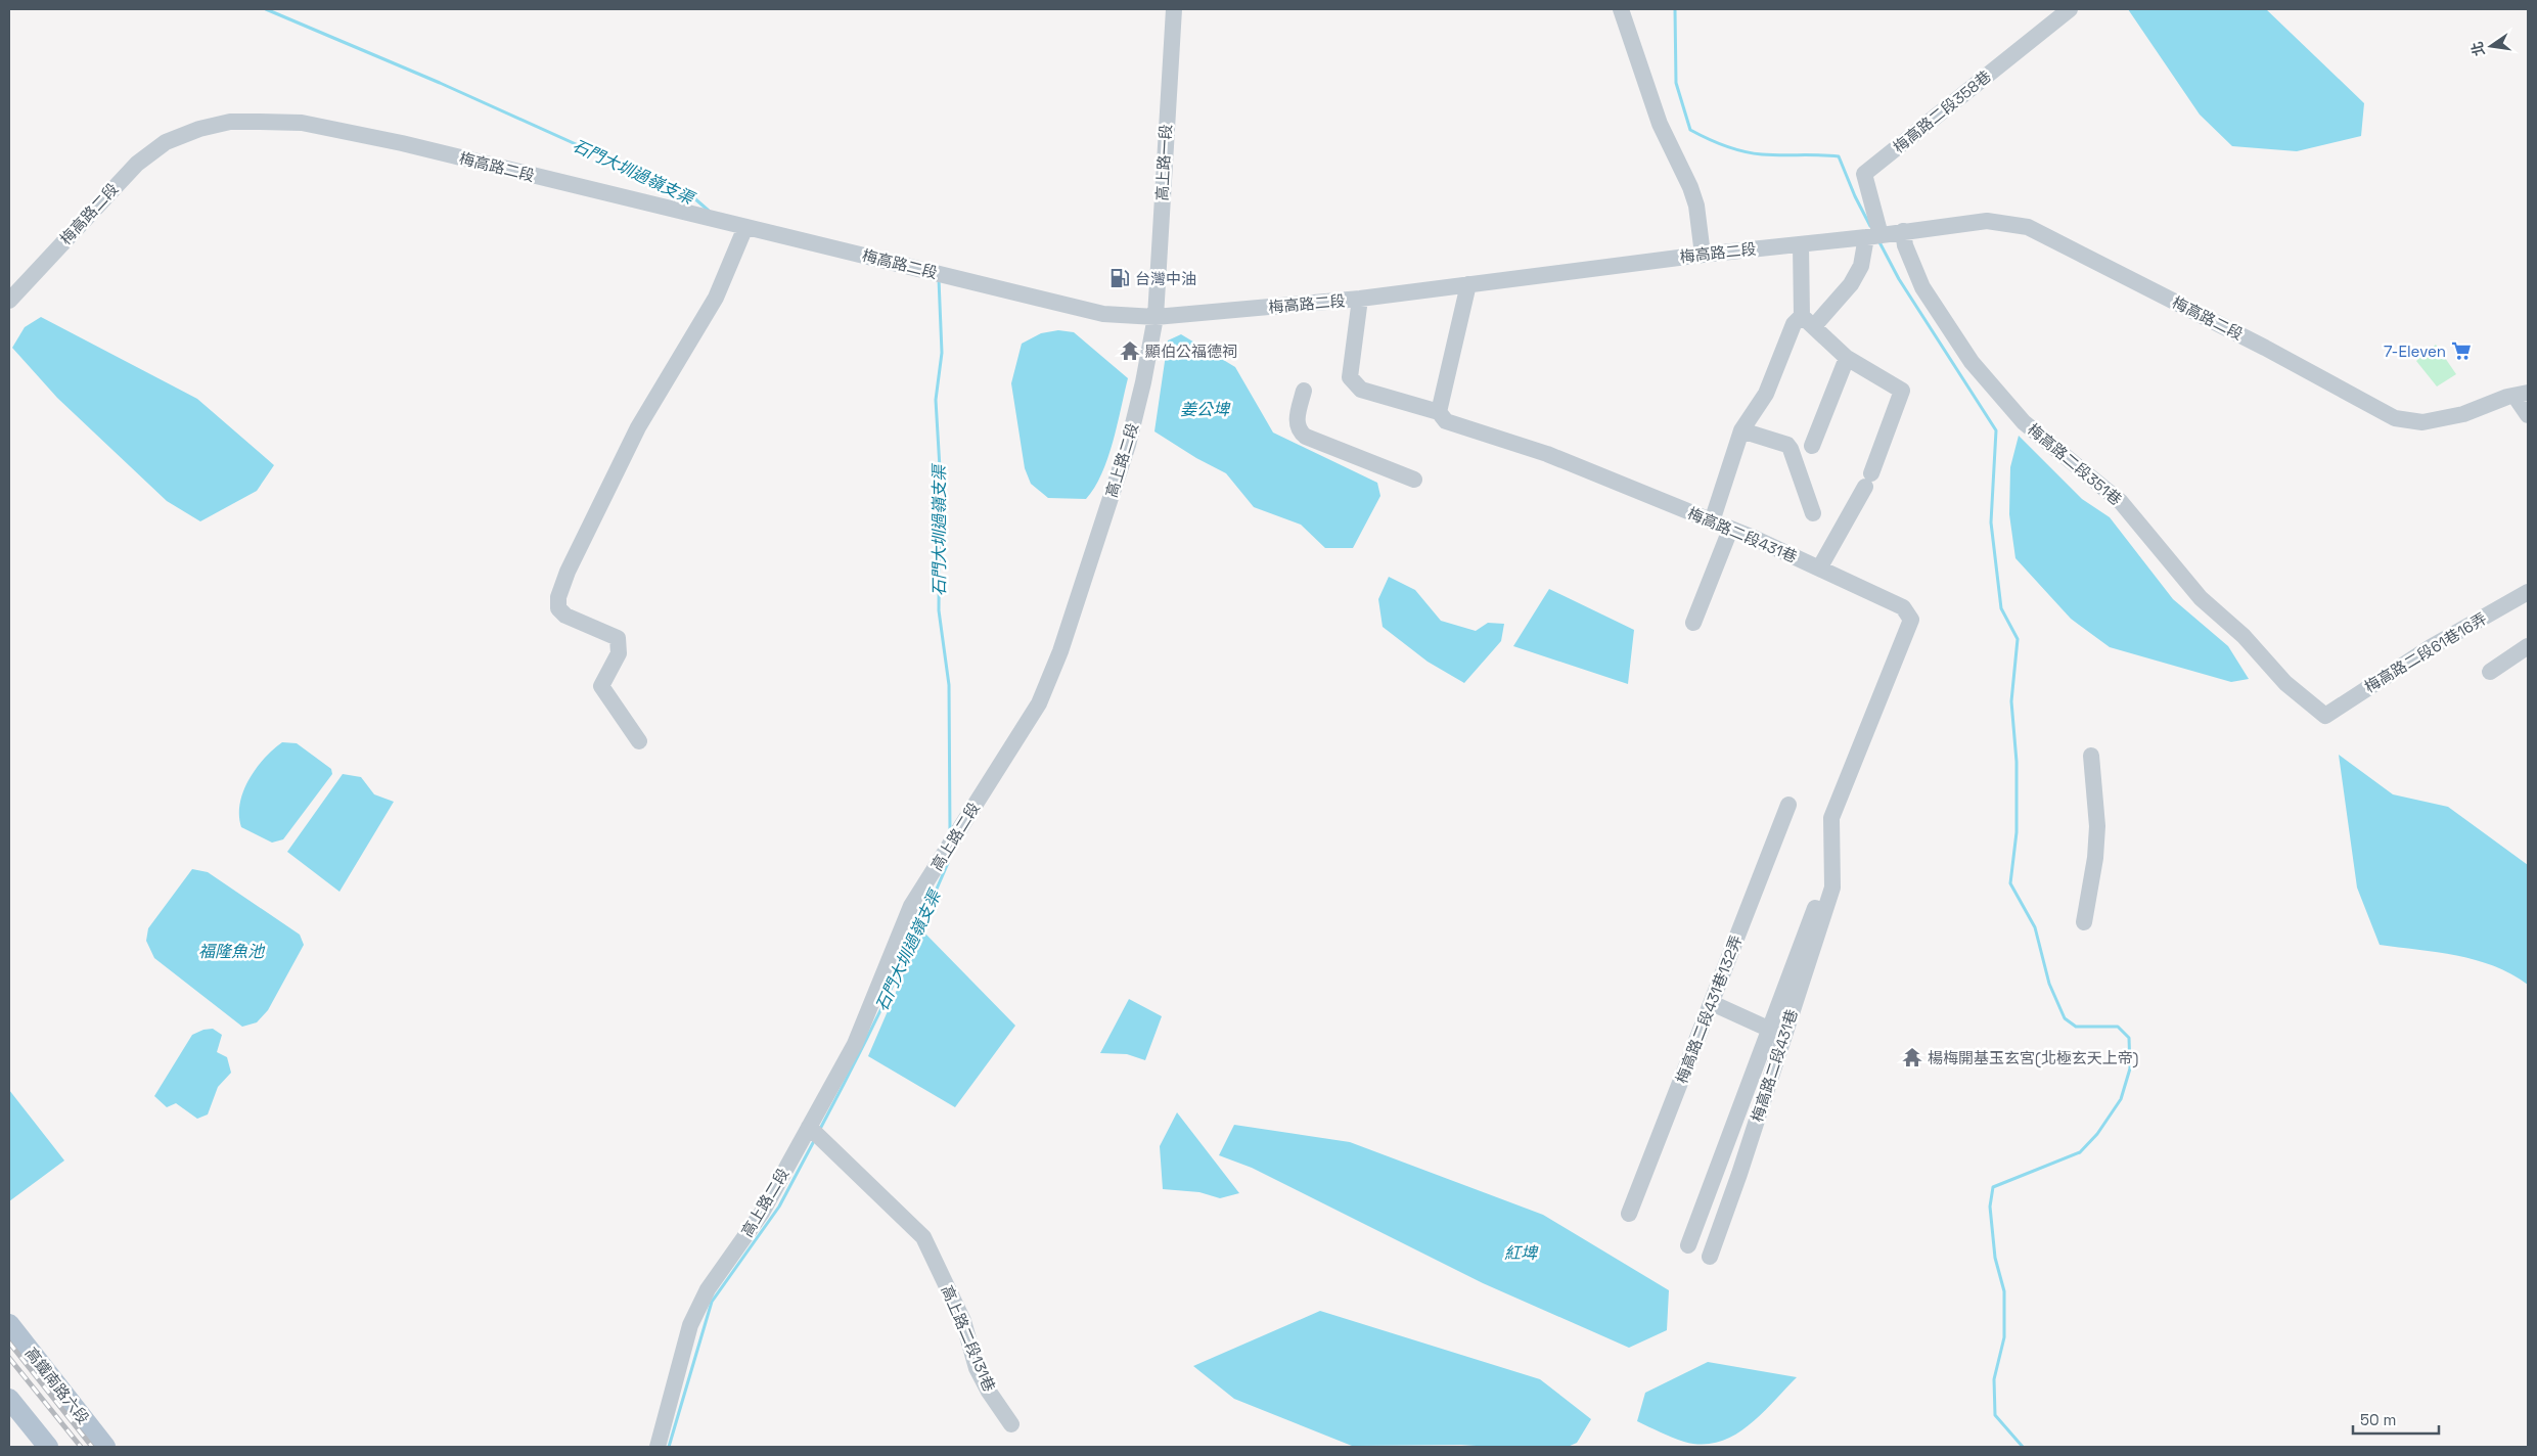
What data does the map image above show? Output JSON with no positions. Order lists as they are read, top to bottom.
{
  "streets": {
    "main road": ["高鐵南路六段"],
    "street": [
      "梅高路二段358巷",
      "高上路一段",
      "梅高路二段",
      "高上路二段",
      "梅高路二段351巷",
      "梅高路二段431巷",
      "梅高路二段61巷16弄",
      "梅高路二段431巷132弄",
      "高上路二段131巷"
    ]
  },
  "crossings": [
    ["梅高路二段358巷", "梅高路二段"],
    ["高上路一段", "梅高路二段"],
    ["高上路一段", "高上路二段"],
    ["梅高路二段", "高上路二段"],
    ["梅高路二段", "梅高路二段351巷"],
    ["梅高路二段", "梅高路二段431巷"],
    ["高上路二段", "高上路二段131巷"],
    ["梅高路二段351巷", "梅高路二段61巷16弄"]
  ],
  "water": [
    "石門大圳過嶺支渠",
    "姜公埤",
    "福隆魚池",
    "紅埤"
  ],
  "places": {
    "fuel station": ["台灣中油"],
    "temple": ["顯伯公福德祠", "楊梅開基玉玄宮(北極玄天上帝)"],
    "supermarket": ["7-Eleven"]
  },
  "scale_bar": "50 m",
  "north": "left"
}
